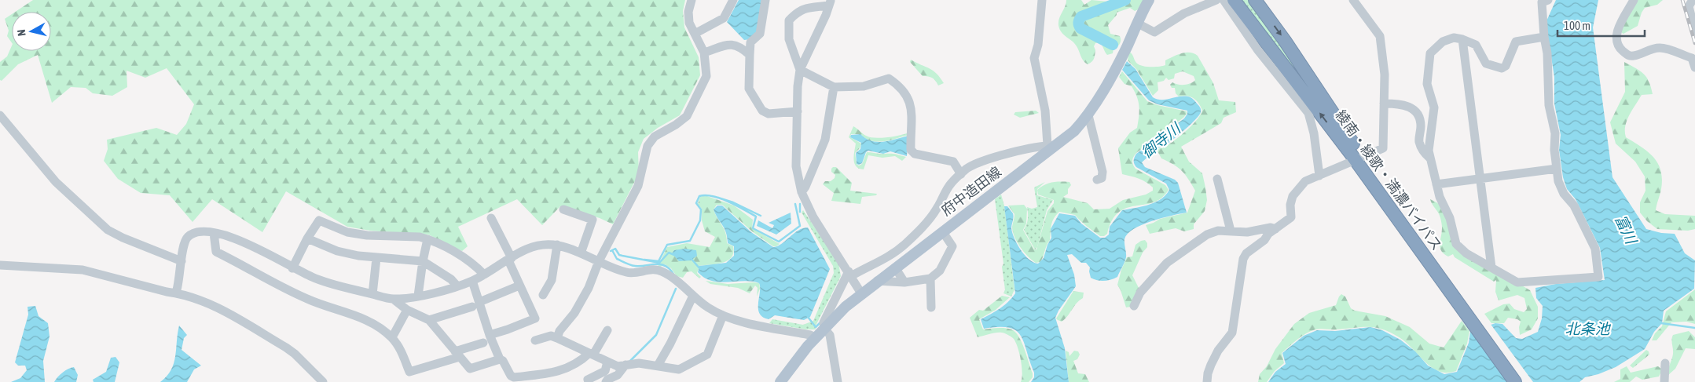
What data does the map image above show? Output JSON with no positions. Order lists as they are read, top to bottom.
{
  "streets": {
    "highway": ["綾南・綾歌・満濃バイパス"],
    "main road": ["府中造田線"]
  },
  "water": ["御寺川", "富川", "北条池"],
  "scale_bar": "100 m",
  "north": "left"
}
